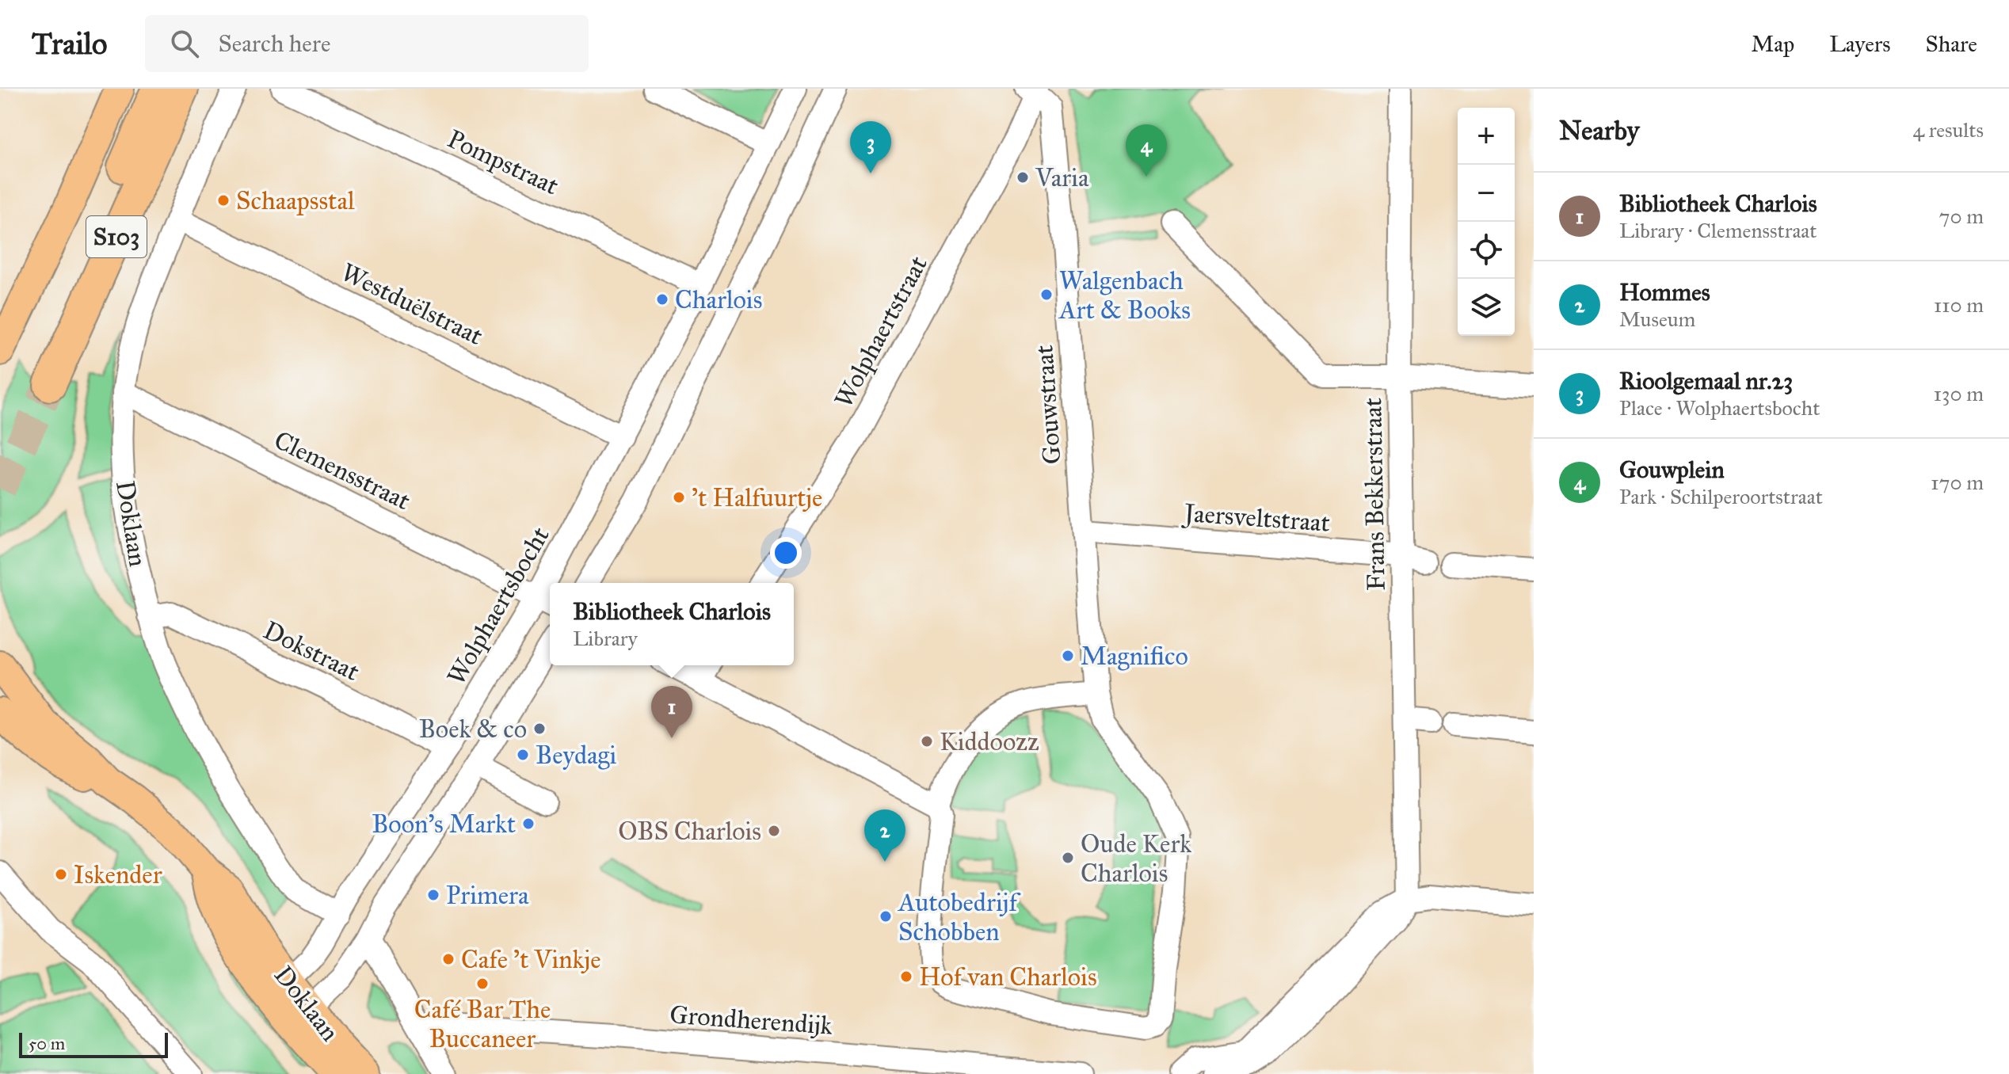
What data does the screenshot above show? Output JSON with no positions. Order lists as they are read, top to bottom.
{
  "streets": {
    "highway": ["S103"],
    "main road": ["Doklaan"],
    "street": [
      "Pompstraat",
      "Westduëlstraat",
      "Wolphaertstraat",
      "Gouwstraat",
      "Clemensstraat",
      "Frans Bekkerstraat",
      "Jaersveltstraat",
      "Wolphaertsbocht",
      "Dokstraat",
      "Grondherendijk"
    ]
  },
  "crossings": [
    ["Pompstraat", "Wolphaertsbocht"],
    ["Westduëlstraat", "Doklaan"],
    ["Westduëlstraat", "Wolphaertsbocht"],
    ["Wolphaertstraat", "Gouwstraat"],
    ["Gouwstraat", "Jaersveltstraat"],
    ["Clemensstraat", "Doklaan"],
    ["Clemensstraat", "Wolphaertsbocht"],
    ["Frans Bekkerstraat", "Jaersveltstraat"],
    ["Doklaan", "Wolphaertsbocht"],
    ["Doklaan", "Dokstraat"],
    ["Wolphaertsbocht", "Dokstraat"]
  ],
  "places": [
    "Varia",
    "Schaapsstal",
    "Walgenbach Art & Books",
    "Charlois",
    "'t Halfuurtje",
    "Magnifico",
    "Boek & co",
    "Kiddoozz",
    "Beydagi",
    "Boon's Markt",
    "OBS Charlois",
    "Oude Kerk Charlois",
    "Iskender",
    "Primera",
    "Autobedrijf Schobben",
    "Cafe 't Vinkje",
    "Hof van Charlois",
    "Café Bar The Buccaneer"
  ],
  "scale_bar": "50 m",
  "page": {
    "header": "Trailo",
    "search": "Search here",
    "nav": ["Map", "Layers", "Share"],
    "heading": ["Nearby", "4 results"],
    "map_buttons": ["+", "−"],
    "pins": [
      "3",
      "4",
      "1",
      "2"
    ],
    "list": [
      {
        "mark": "1",
        "name": "Bibliotheek Charlois",
        "note": "Library · Clemensstraat",
        "value": "70 m"
      },
      {
        "mark": "2",
        "name": "Hommes",
        "note": "Museum",
        "value": "110 m"
      },
      {
        "mark": "3",
        "name": "Rioolgemaal nr.23",
        "note": "Place · Wolphaertsbocht",
        "value": "130 m"
      },
      {
        "mark": "4",
        "name": "Gouwplein",
        "note": "Park · Schilperoortstraat",
        "value": "170 m"
      }
    ],
    "popup": ["Bibliotheek Charlois", "Library"],
    "scale": "50 m"
  }
}
